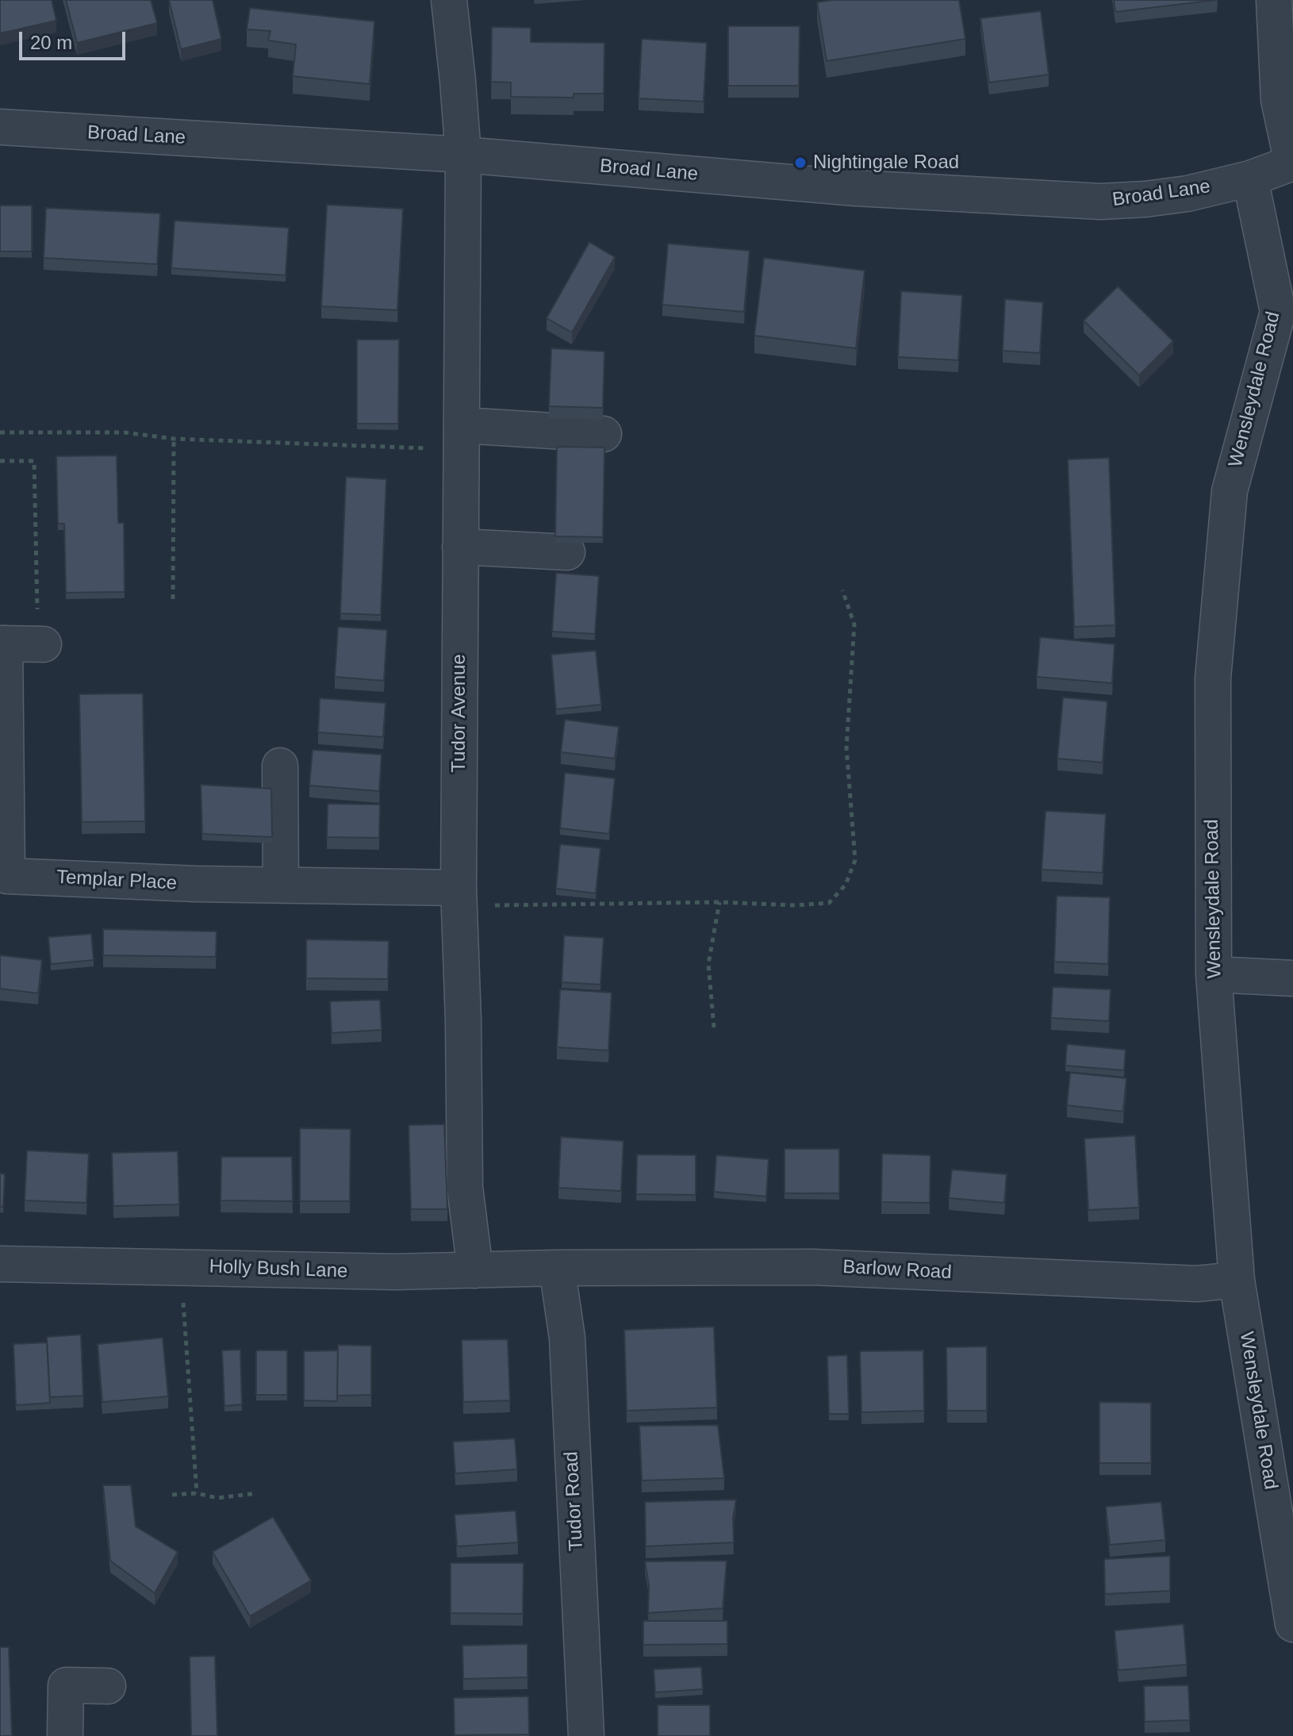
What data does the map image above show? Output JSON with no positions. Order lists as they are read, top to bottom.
{
  "streets": {
    "street": [
      "Broad Lane",
      "Wensleydale Road",
      "Tudor Avenue",
      "Templar Place",
      "Holly Bush Lane",
      "Barlow Road",
      "Tudor Road"
    ]
  },
  "crossings": [
    ["Broad Lane", "Wensleydale Road"],
    ["Broad Lane", "Tudor Avenue"],
    ["Wensleydale Road", "Barlow Road"],
    ["Tudor Avenue", "Templar Place"],
    ["Tudor Avenue", "Holly Bush Lane"],
    ["Holly Bush Lane", "Barlow Road"],
    ["Holly Bush Lane", "Tudor Road"],
    ["Barlow Road", "Tudor Road"]
  ],
  "places": ["Nightingale Road"],
  "scale_bar": "20 m"
}
